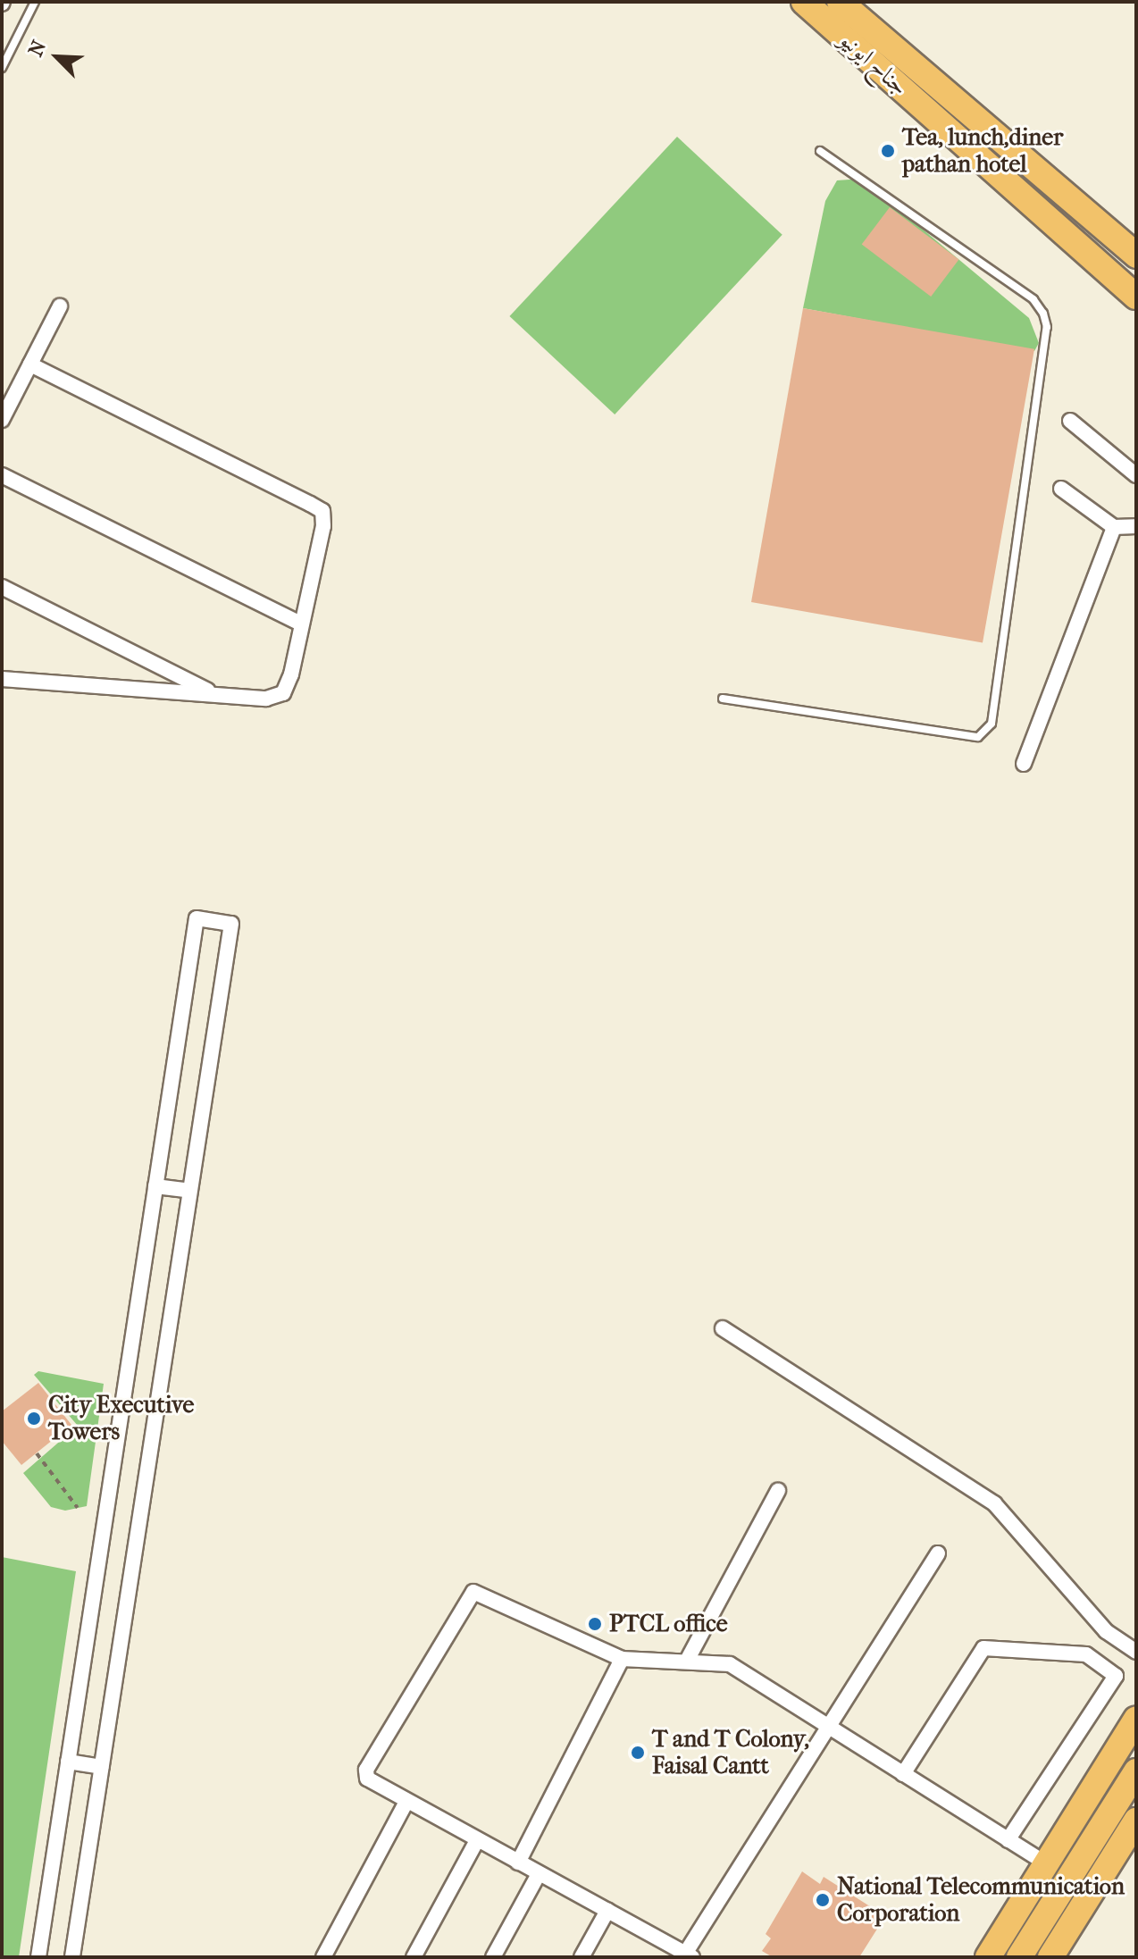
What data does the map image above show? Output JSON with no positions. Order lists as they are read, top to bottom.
{
  "streets": {
    "highway": ["جناح ایونیو"]
  },
  "places": [
    "Tea, lunch,diner pathan hotel",
    "City Executive Towers",
    "PTCL office",
    "T and T Colony, Faisal Cantt",
    "National Telecommunication Corporation"
  ],
  "north": "top left"
}
